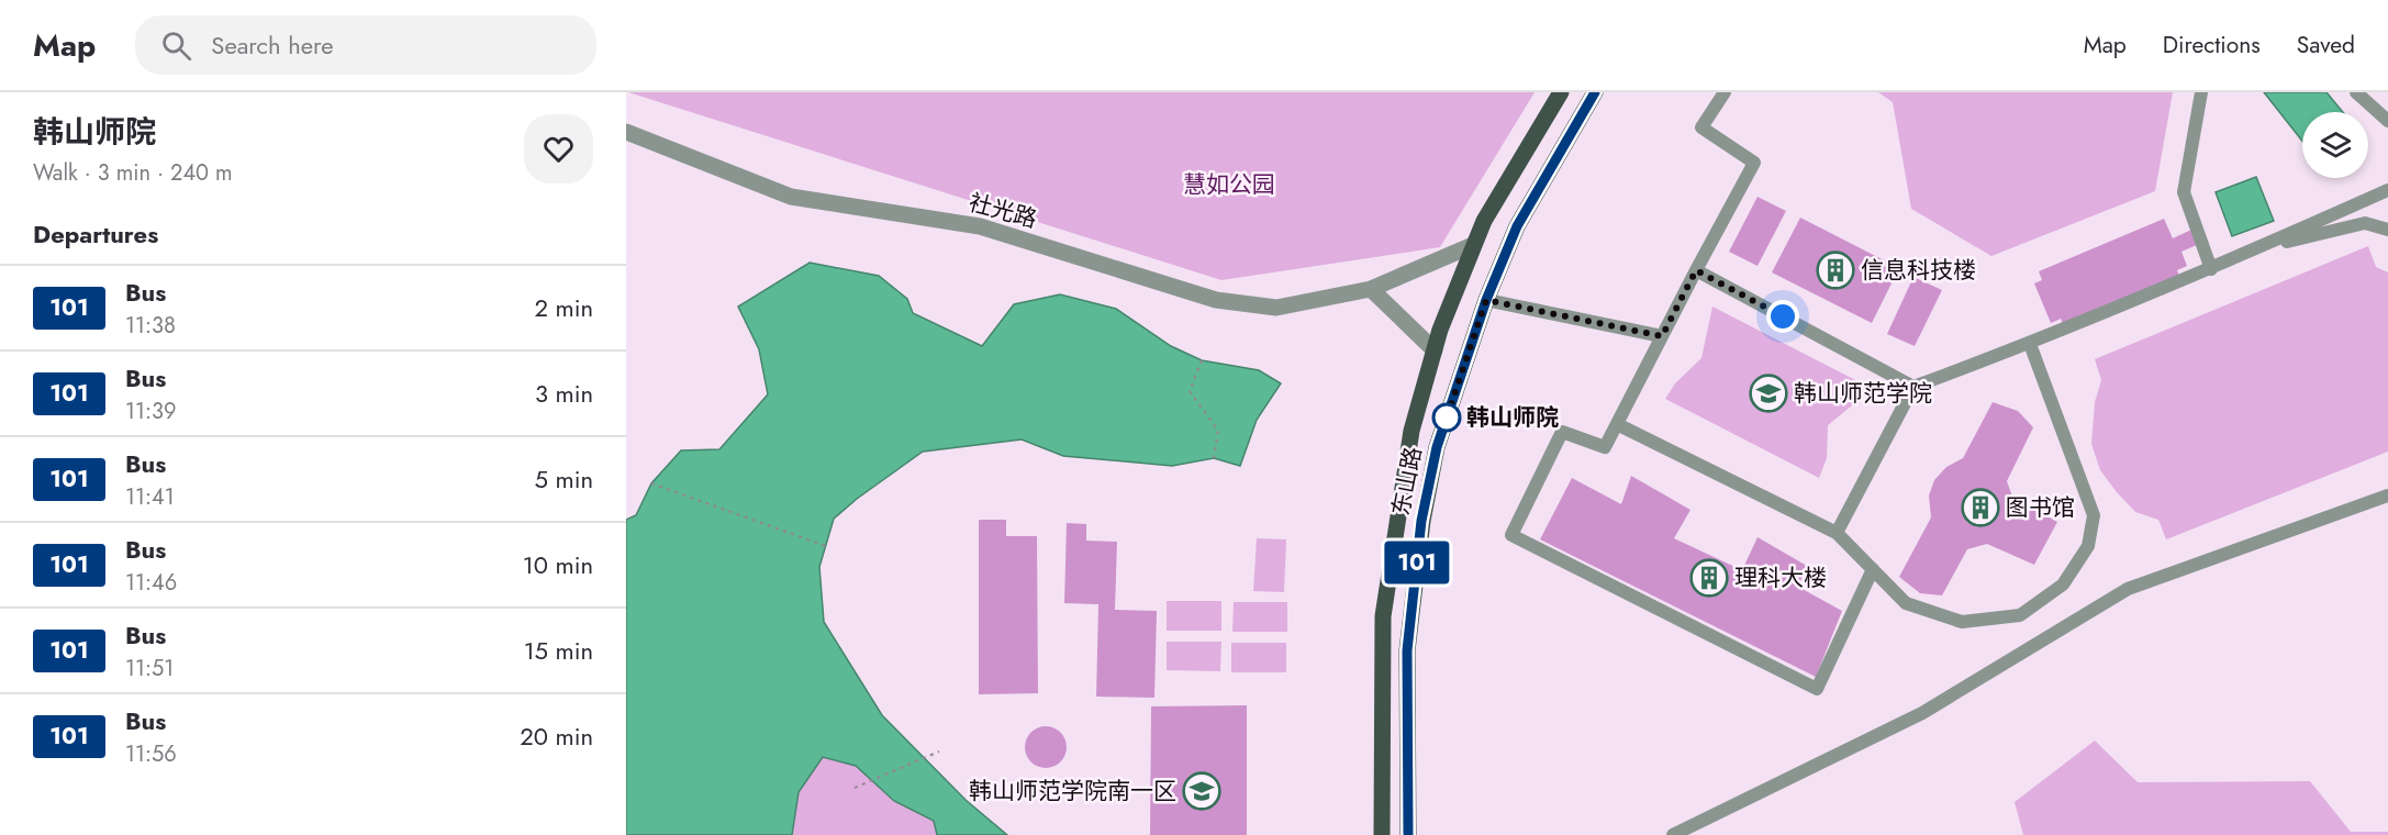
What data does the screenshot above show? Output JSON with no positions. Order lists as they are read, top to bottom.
{
  "streets": {
    "main road": ["东山路"],
    "street": ["社光路"]
  },
  "crossings": [
    ["社光路", "东山路"]
  ],
  "parks": ["慧如公园"],
  "places": {
    "building": ["信息科技楼", "图书馆", "理科大楼"],
    "school or university": ["韩山师范学院", "韩山师范学院南一区"],
    "other": ["韩山师院"]
  },
  "lines": ["bus line 101"],
  "page": {
    "header": "Map",
    "search": "Search here",
    "nav": ["Map", "Directions", "Saved"],
    "heading": [
      ["韩山师院", "Walk · 3 min · 240 m"],
      "Departures"
    ],
    "on_map": "101",
    "list": [
      {
        "mark": "101",
        "name": "Bus",
        "note": "11:38",
        "value": "2 min"
      },
      {
        "mark": "101",
        "name": "Bus",
        "note": "11:39",
        "value": "3 min"
      },
      {
        "mark": "101",
        "name": "Bus",
        "note": "11:41",
        "value": "5 min"
      },
      {
        "mark": "101",
        "name": "Bus",
        "note": "11:46",
        "value": "10 min"
      },
      {
        "mark": "101",
        "name": "Bus",
        "note": "11:51",
        "value": "15 min"
      },
      {
        "mark": "101",
        "name": "Bus",
        "note": "11:56",
        "value": "20 min"
      }
    ]
  }
}
